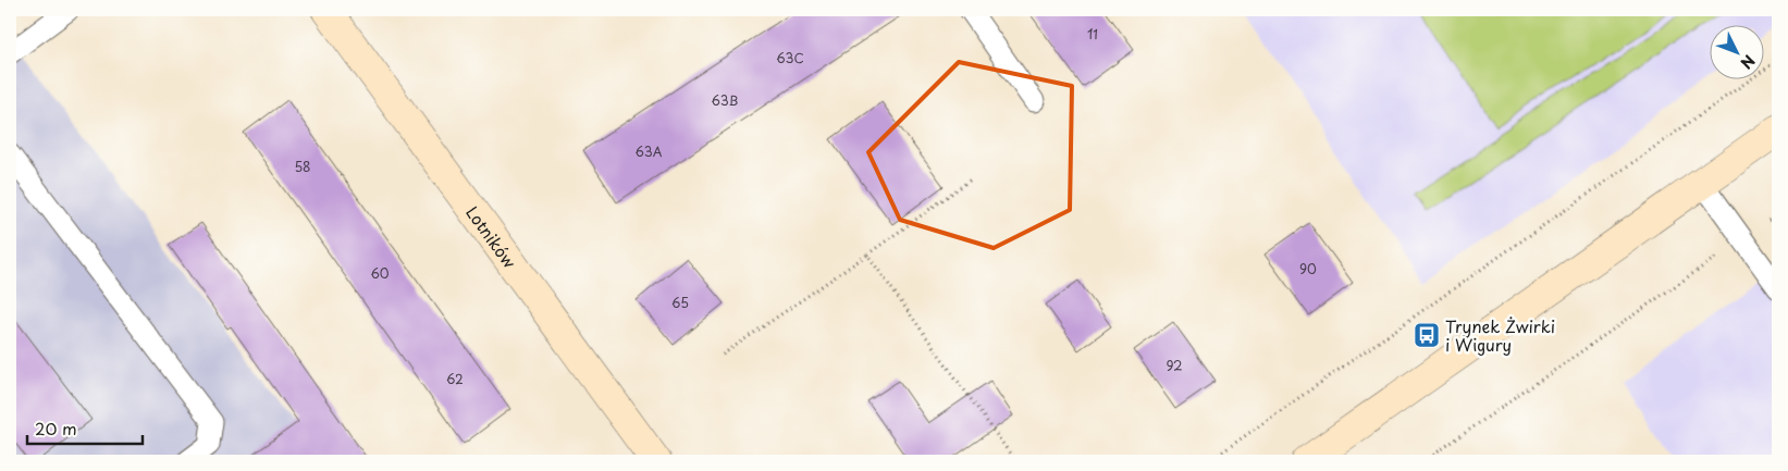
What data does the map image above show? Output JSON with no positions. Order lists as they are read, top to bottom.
{
  "streets": {
    "street": ["Lotników"]
  },
  "places": {
    "bus stop": ["Trynek Żwirki i Wigury"]
  },
  "house_numbers": [
    "11",
    "63C",
    "63B",
    "63A",
    "58",
    "90",
    "60",
    "65",
    "92",
    "62"
  ],
  "scale_bar": "20 m",
  "north": "bottom right"
}
